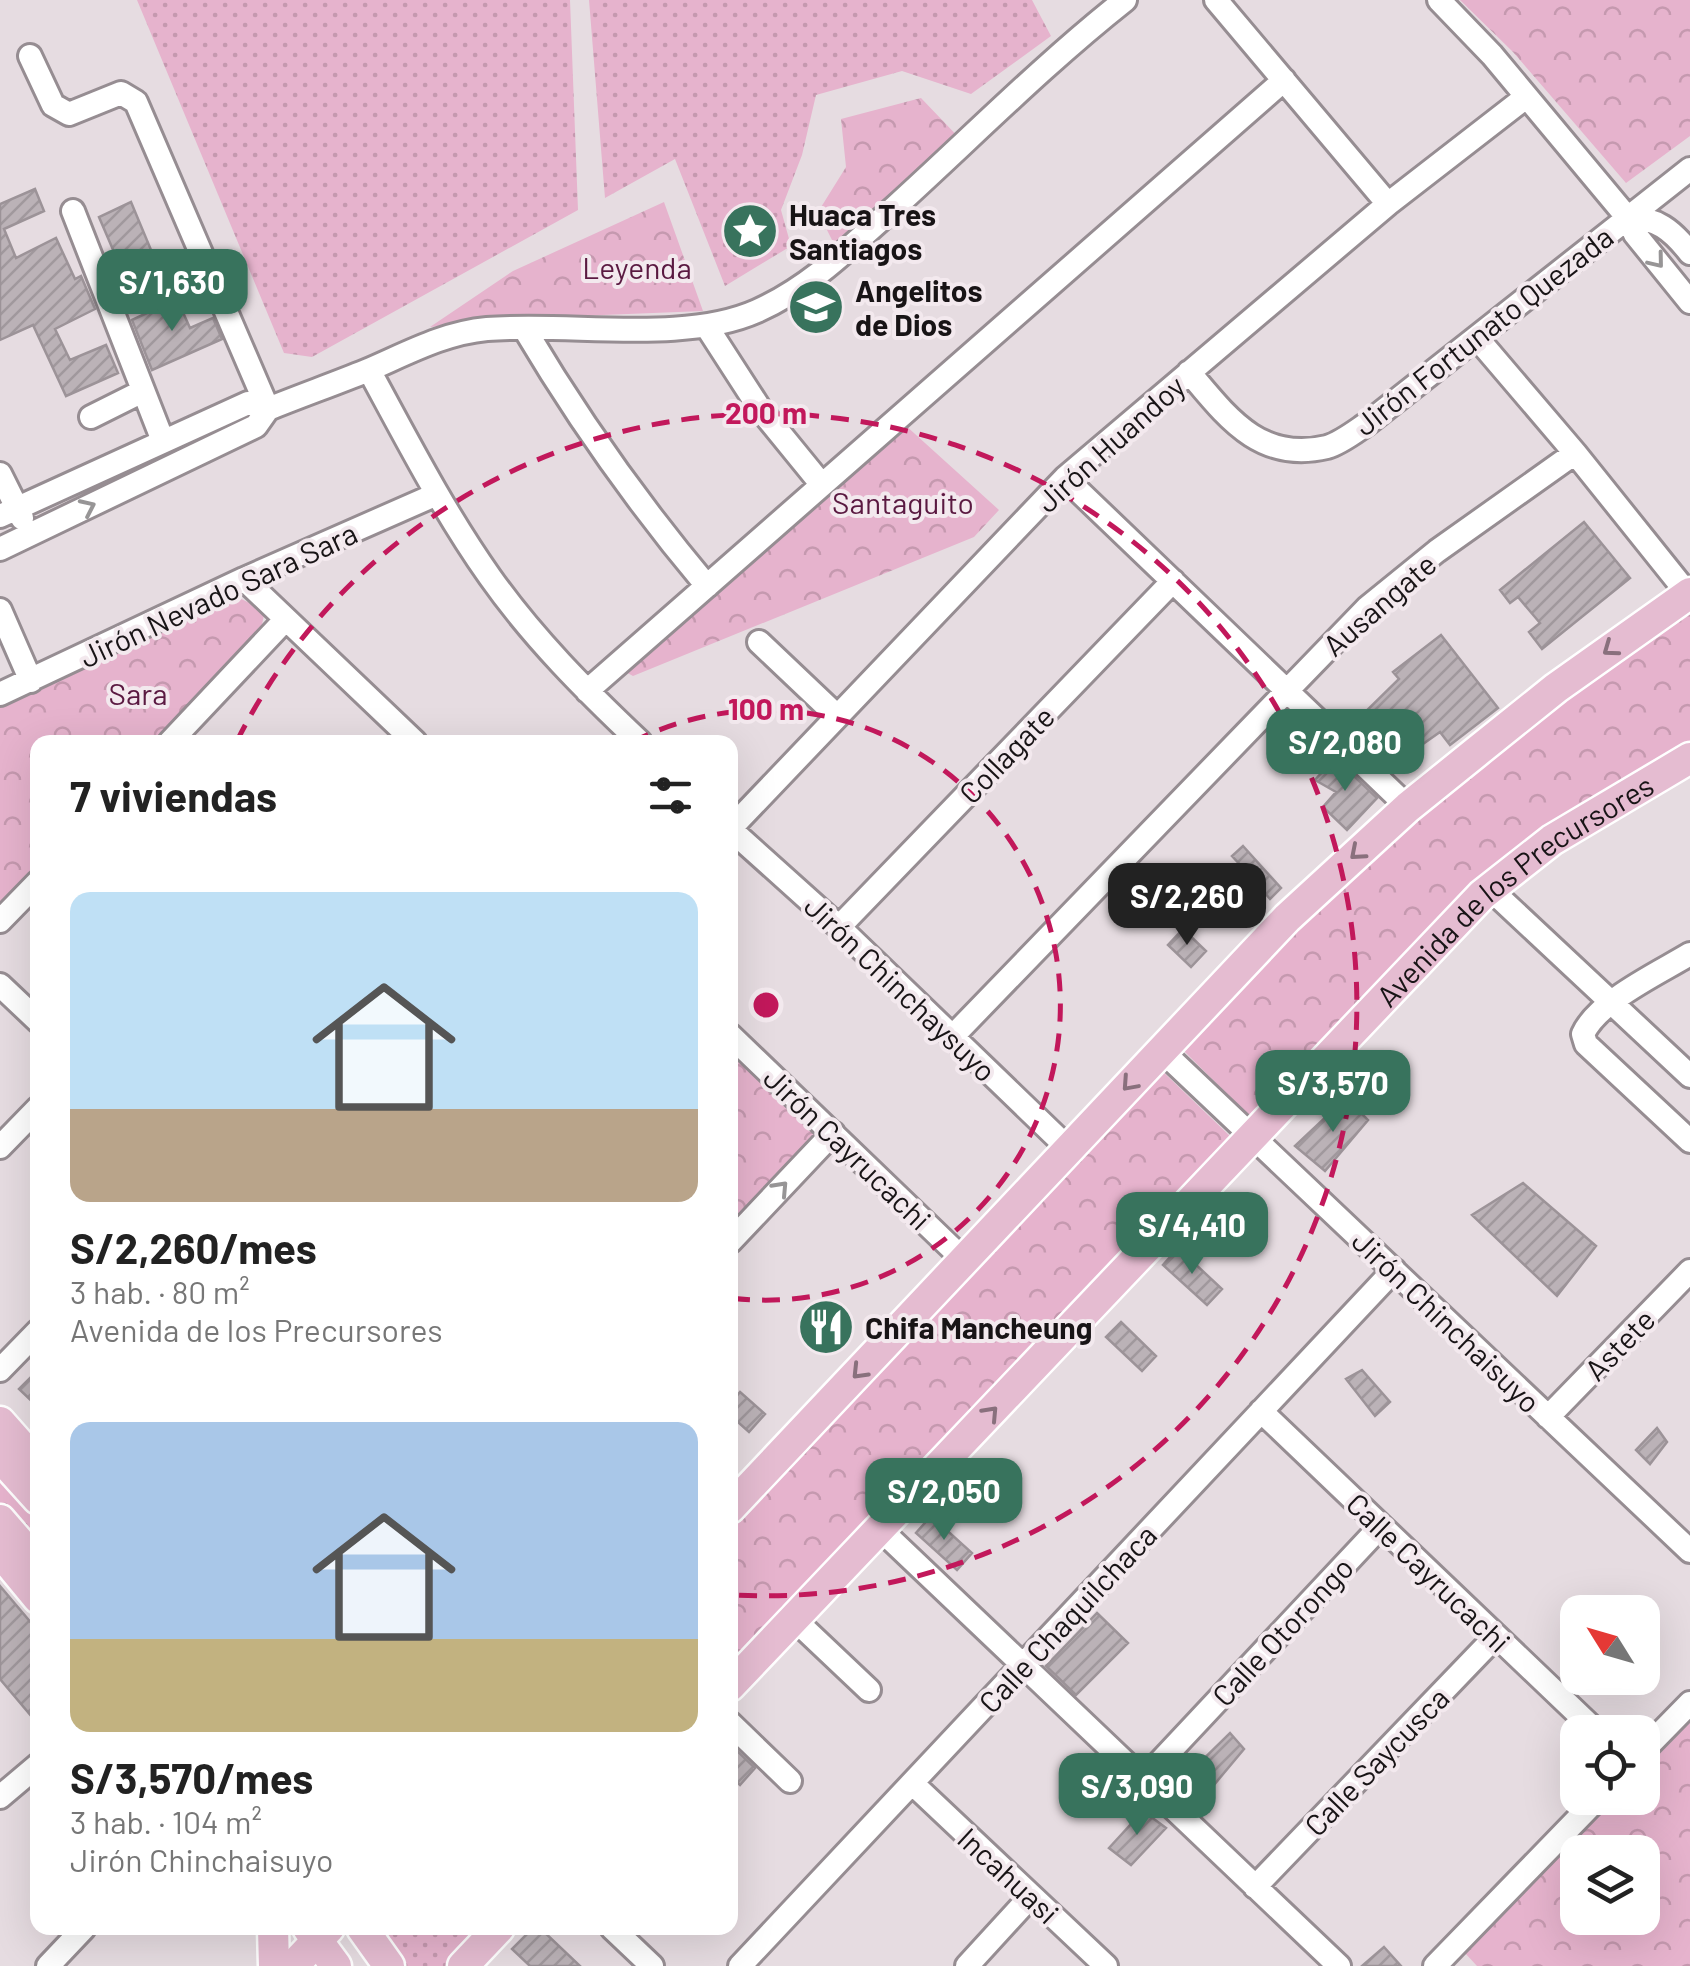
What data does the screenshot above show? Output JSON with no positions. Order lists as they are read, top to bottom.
{
  "streets": {
    "main road": ["Avenida de los Precursores"],
    "street": [
      "Jirón Fortunato Quezada",
      "Jirón Huandoy",
      "Jirón Nevado Sara Sara",
      "Ausangate",
      "Collagate",
      "Jirón Chinchaysuyo",
      "Jirón Cayrucachi",
      "Jirón Chinchaisuyo",
      "Astete",
      "Calle Cayrucachi",
      "Calle Chaquilchaca",
      "Calle Otorongo",
      "Calle Saycusca",
      "Incahuasi"
    ]
  },
  "crossings": [
    ["Jirón Fortunato Quezada", "Jirón Huandoy"],
    ["Ausangate", "Jirón Chinchaysuyo"],
    ["Collagate", "Jirón Chinchaysuyo"],
    ["Avenida de los Precursores", "Jirón Chinchaisuyo"],
    ["Jirón Chinchaisuyo", "Astete"],
    ["Jirón Chinchaisuyo", "Calle Chaquilchaca"],
    ["Calle Cayrucachi", "Calle Chaquilchaca"],
    ["Calle Cayrucachi", "Calle Otorongo"],
    ["Calle Cayrucachi", "Calle Saycusca"],
    ["Calle Chaquilchaca", "Incahuasi"]
  ],
  "parks": ["Leyenda", "Santaguito", "Sara"],
  "places": {
    "place": ["Huaca Tres Santiagos"],
    "school or university": ["Angelitos de Dios"],
    "restaurant": ["Chifa Mancheung"]
  },
  "north": "top left",
  "page": {
    "price": [
      "S/1,630",
      "S/2,080",
      "S/2,260",
      "S/3,570",
      "S/4,410",
      "S/2,050",
      "S/3,090"
    ],
    "heading": "7 viviendas",
    "list": [
      {
        "name": "S/2,260/mes",
        "note": "3 hab. · 80 m² · Avenida de los Precursores"
      },
      {
        "name": "S/3,570/mes",
        "note": "3 hab. · 104 m² · Jirón Chinchaisuyo"
      }
    ]
  },
  "rings": ["200 m", "100 m"]
}
